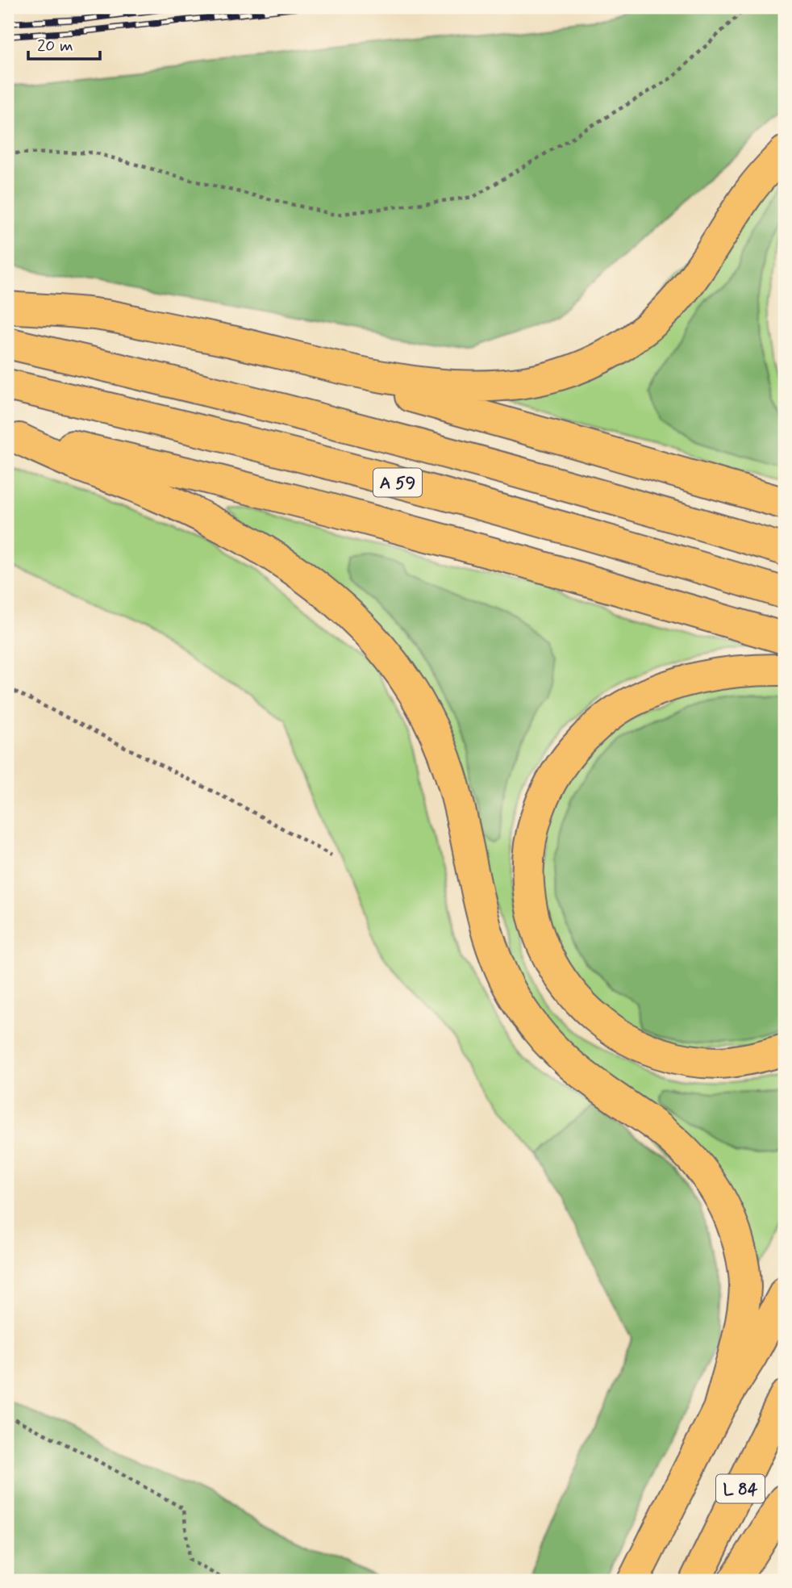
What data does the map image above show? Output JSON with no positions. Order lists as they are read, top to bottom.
{
  "streets": {
    "highway": ["A 59", "L 84"]
  },
  "scale_bar": "20 m"
}
